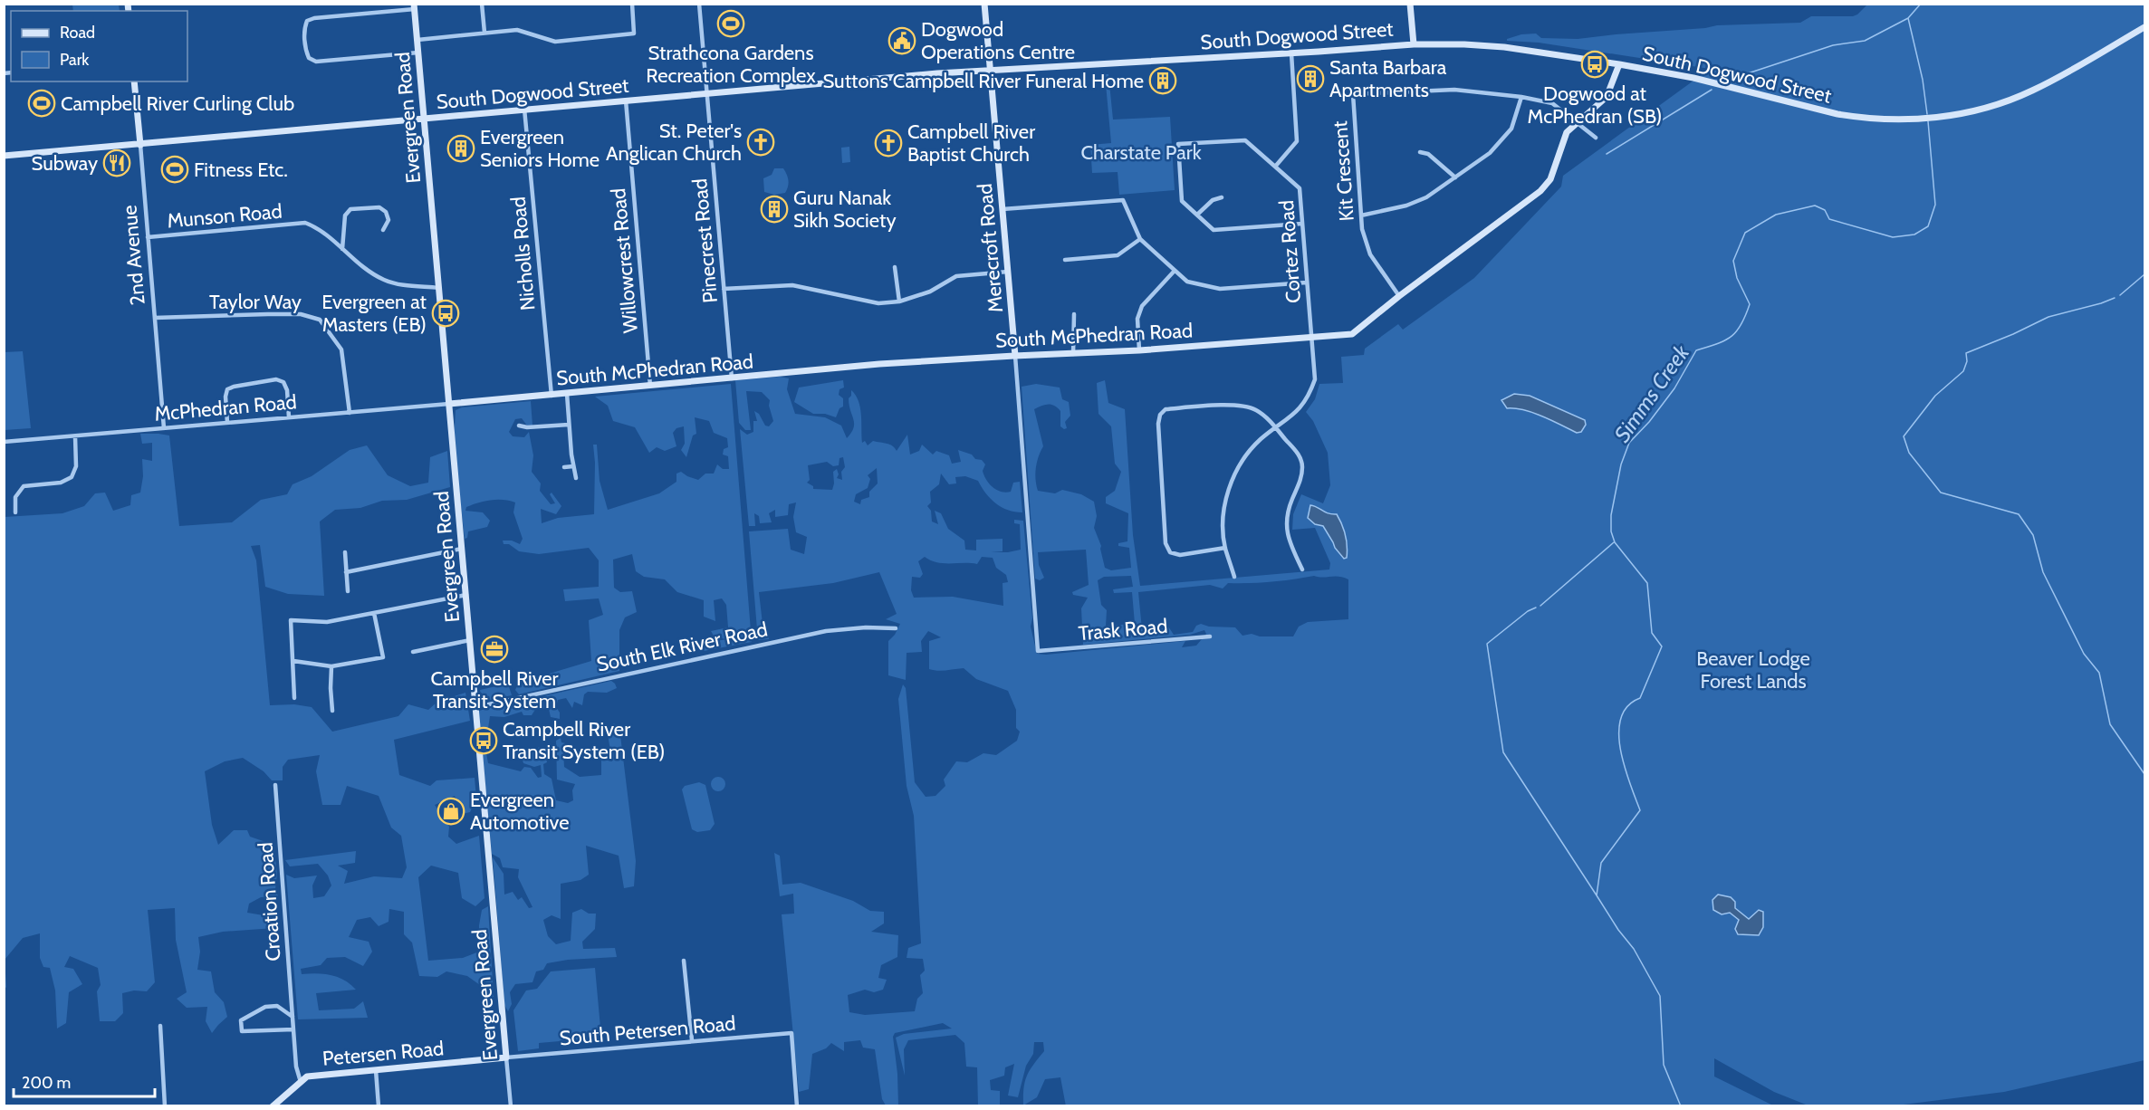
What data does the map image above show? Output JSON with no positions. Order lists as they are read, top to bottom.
{
  "streets": {
    "street": [
      "South Dogwood Street",
      "Evergreen Road",
      "Kit Crescent",
      "Munson Road",
      "Pinecrest Road",
      "Merecroft Road",
      "Cortez Road",
      "Nicholls Road",
      "2nd Avenue",
      "Willowcrest Road",
      "Taylor Way",
      "South McPhedran Road",
      "McPhedran Road",
      "Trask Road",
      "South Elk River Road",
      "Croation Road",
      "South Petersen Road",
      "Petersen Road"
    ]
  },
  "crossings": [
    ["South Dogwood Street", "Evergreen Road"],
    ["South Dogwood Street", "Pinecrest Road"],
    ["South Dogwood Street", "Merecroft Road"],
    ["South Dogwood Street", "Nicholls Road"],
    ["South Dogwood Street", "2nd Avenue"],
    ["South Dogwood Street", "Willowcrest Road"],
    ["South Dogwood Street", "South McPhedran Road"],
    ["Evergreen Road", "South McPhedran Road"],
    ["Evergreen Road", "McPhedran Road"],
    ["Evergreen Road", "South Elk River Road"],
    ["Evergreen Road", "South Petersen Road"],
    ["Evergreen Road", "Petersen Road"],
    ["Kit Crescent", "South McPhedran Road"],
    ["Munson Road", "2nd Avenue"],
    ["Pinecrest Road", "South McPhedran Road"],
    ["Merecroft Road", "South McPhedran Road"],
    ["Merecroft Road", "Trask Road"],
    ["Cortez Road", "South McPhedran Road"],
    ["Nicholls Road", "South McPhedran Road"],
    ["2nd Avenue", "Taylor Way"],
    ["2nd Avenue", "McPhedran Road"],
    ["Willowcrest Road", "South McPhedran Road"],
    ["Taylor Way", "McPhedran Road"],
    ["South McPhedran Road", "McPhedran Road"],
    ["Croation Road", "Petersen Road"],
    ["South Petersen Road", "Petersen Road"]
  ],
  "water": ["Simms Creek"],
  "parks": ["Charstate Park", "Beaver Lodge Forest Lands"],
  "places": {
    "sports": ["Strathcona Gardens Recreation Complex", "Campbell River Curling Club", "Fitness Etc."],
    "public building": ["Dogwood Operations Centre"],
    "bus stop": ["Dogwood at McPhedran (SB)", "Evergreen at Masters (EB)", "Campbell River Transit System (EB)"],
    "building": [
      "Santa Barbara Apartments",
      "Suttons Campbell River Funeral Home",
      "Evergreen Seniors Home",
      "Guru Nanak Sikh Society"
    ],
    "church": ["St. Peter's Anglican Church", "Campbell River Baptist Church"],
    "restaurant": ["Subway"],
    "office": ["Campbell River Transit System"],
    "shop": ["Evergreen Automotive"]
  },
  "legend": ["Road", "Park"],
  "scale_bar": "200 m"
}
